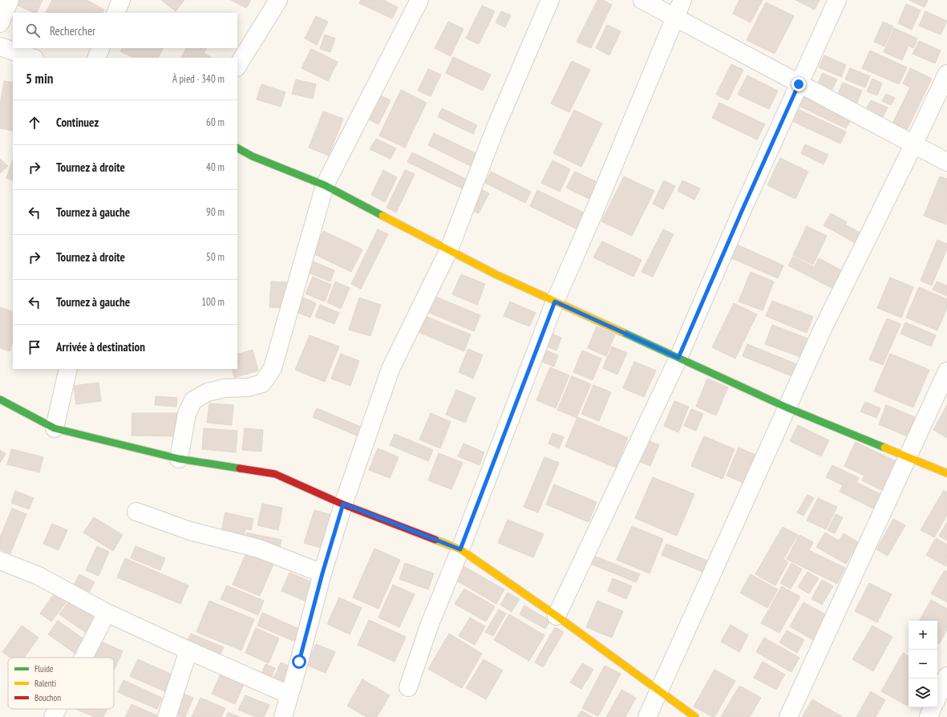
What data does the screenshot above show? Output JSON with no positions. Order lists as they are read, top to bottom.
{
  "legend": ["Fluide", "Ralenti", "Bouchon"],
  "page": {
    "search": "Rechercher",
    "heading": ["5 min", "À pied · 340 m"],
    "list": [
      ["Continuez", "60 m"],
      ["Tournez à droite", "40 m"],
      ["Tournez à gauche", "90 m"],
      ["Tournez à droite", "50 m"],
      ["Tournez à gauche", "100 m"],
      "Arrivée à destination"
    ],
    "map_buttons": ["+", "−"]
  }
}
